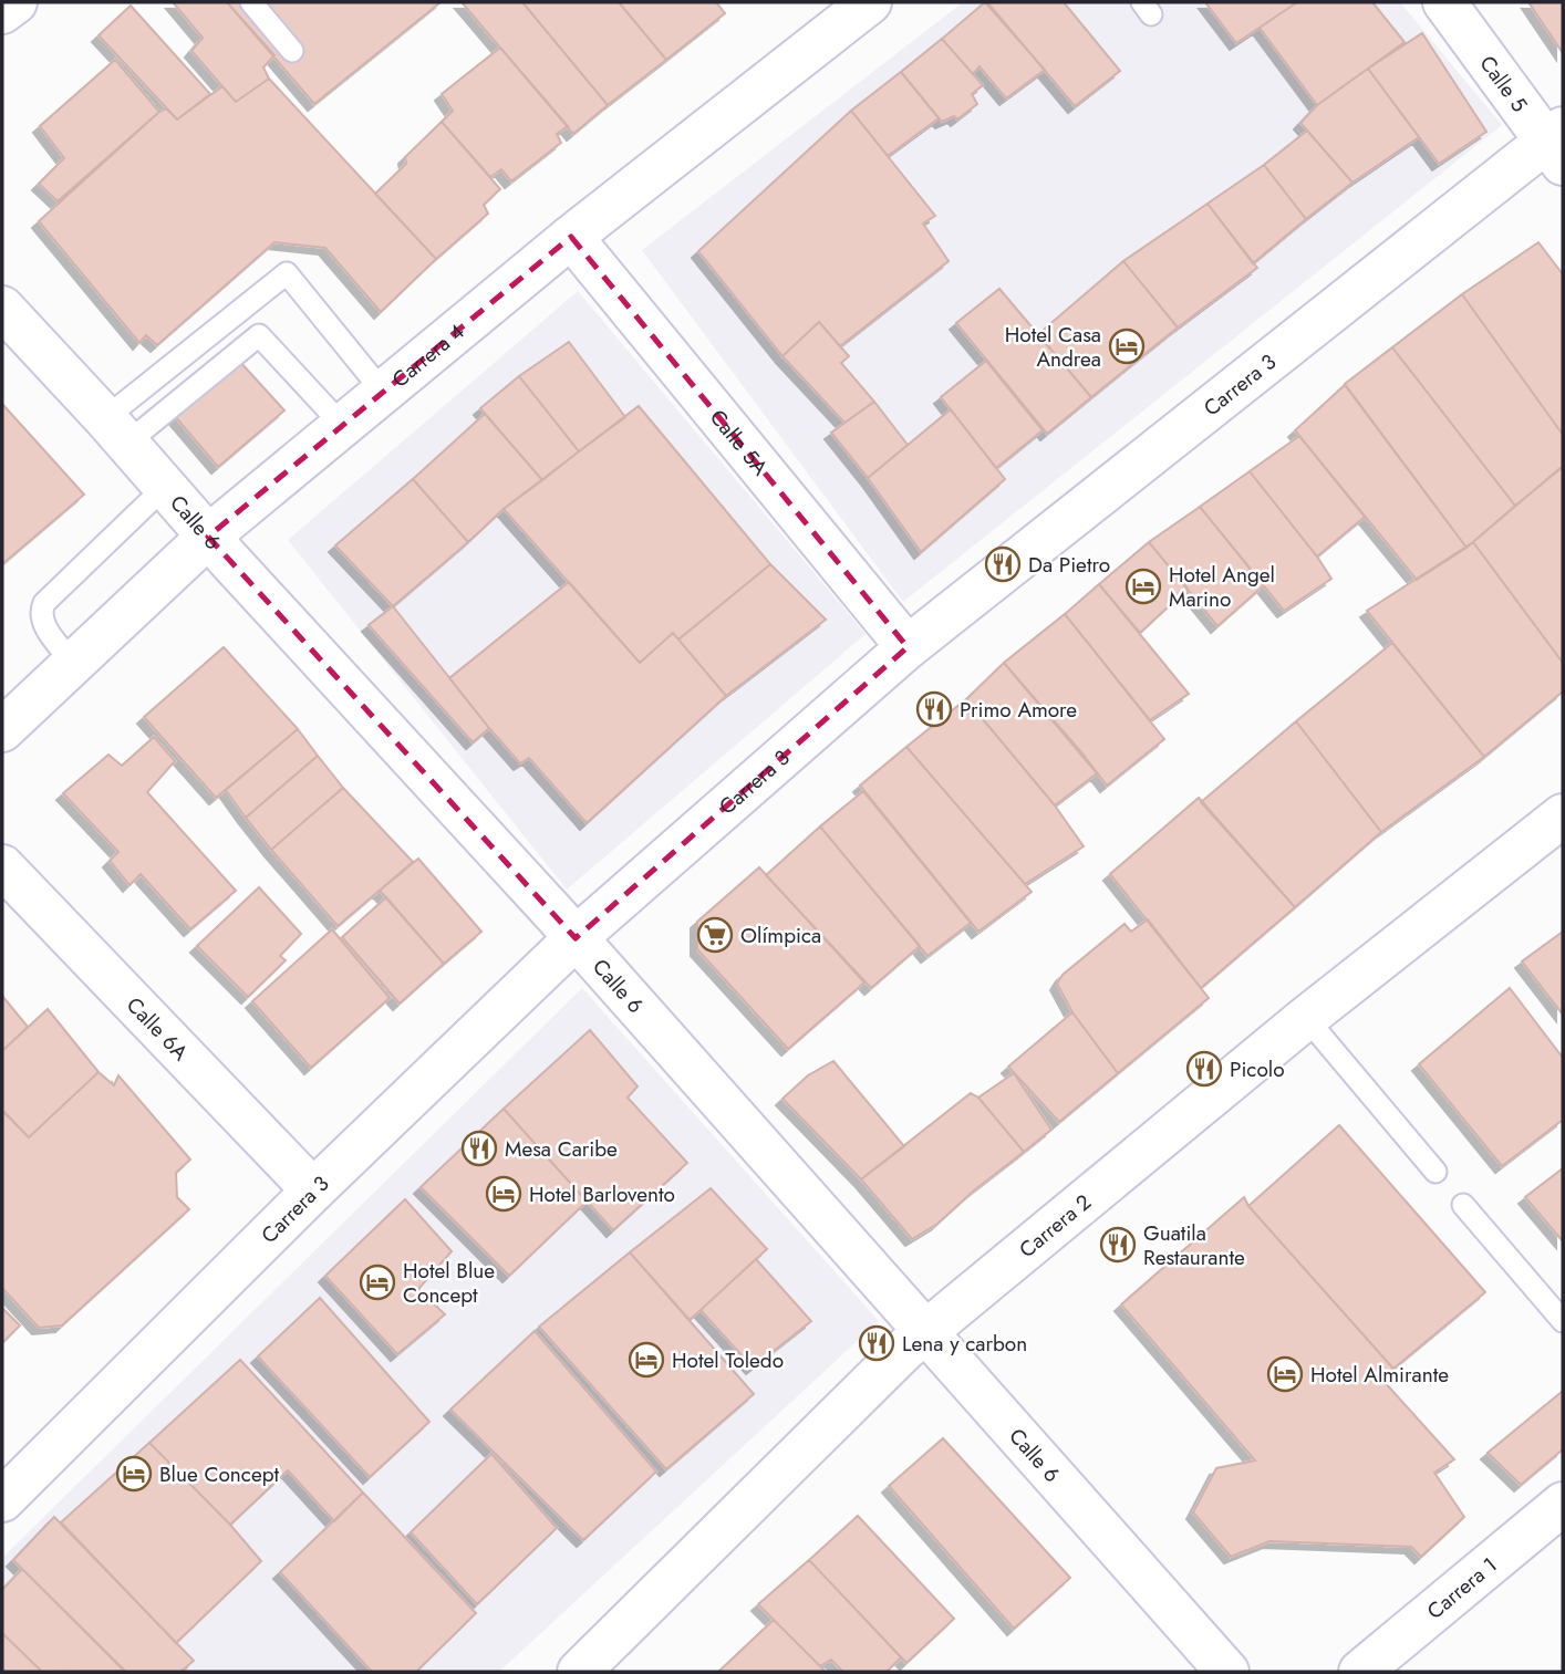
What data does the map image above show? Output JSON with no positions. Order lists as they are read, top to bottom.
{
  "streets": {
    "street": [
      "Calle 5",
      "Carrera 4",
      "Carrera 3",
      "Calle 5A",
      "Calle 6",
      "Calle 6A",
      "Carrera 2",
      "Carrera 1"
    ]
  },
  "crossings": [
    ["Calle 5", "Carrera 3"],
    ["Carrera 4", "Calle 5A"],
    ["Carrera 4", "Calle 6"],
    ["Carrera 3", "Calle 5A"],
    ["Carrera 3", "Calle 6"],
    ["Carrera 3", "Calle 6A"],
    ["Calle 6", "Carrera 2"]
  ],
  "places": {
    "hotel": [
      "Hotel Casa Andrea",
      "Hotel Angel Marino",
      "Hotel Barlovento",
      "Hotel Blue Concept",
      "Hotel Toledo",
      "Hotel Almirante",
      "Blue Concept"
    ],
    "restaurant": [
      "Da Pietro",
      "Primo Amore",
      "Picolo",
      "Mesa Caribe",
      "Guatila Restaurante",
      "Lena y carbon"
    ],
    "supermarket": ["Olímpica"]
  }
}
